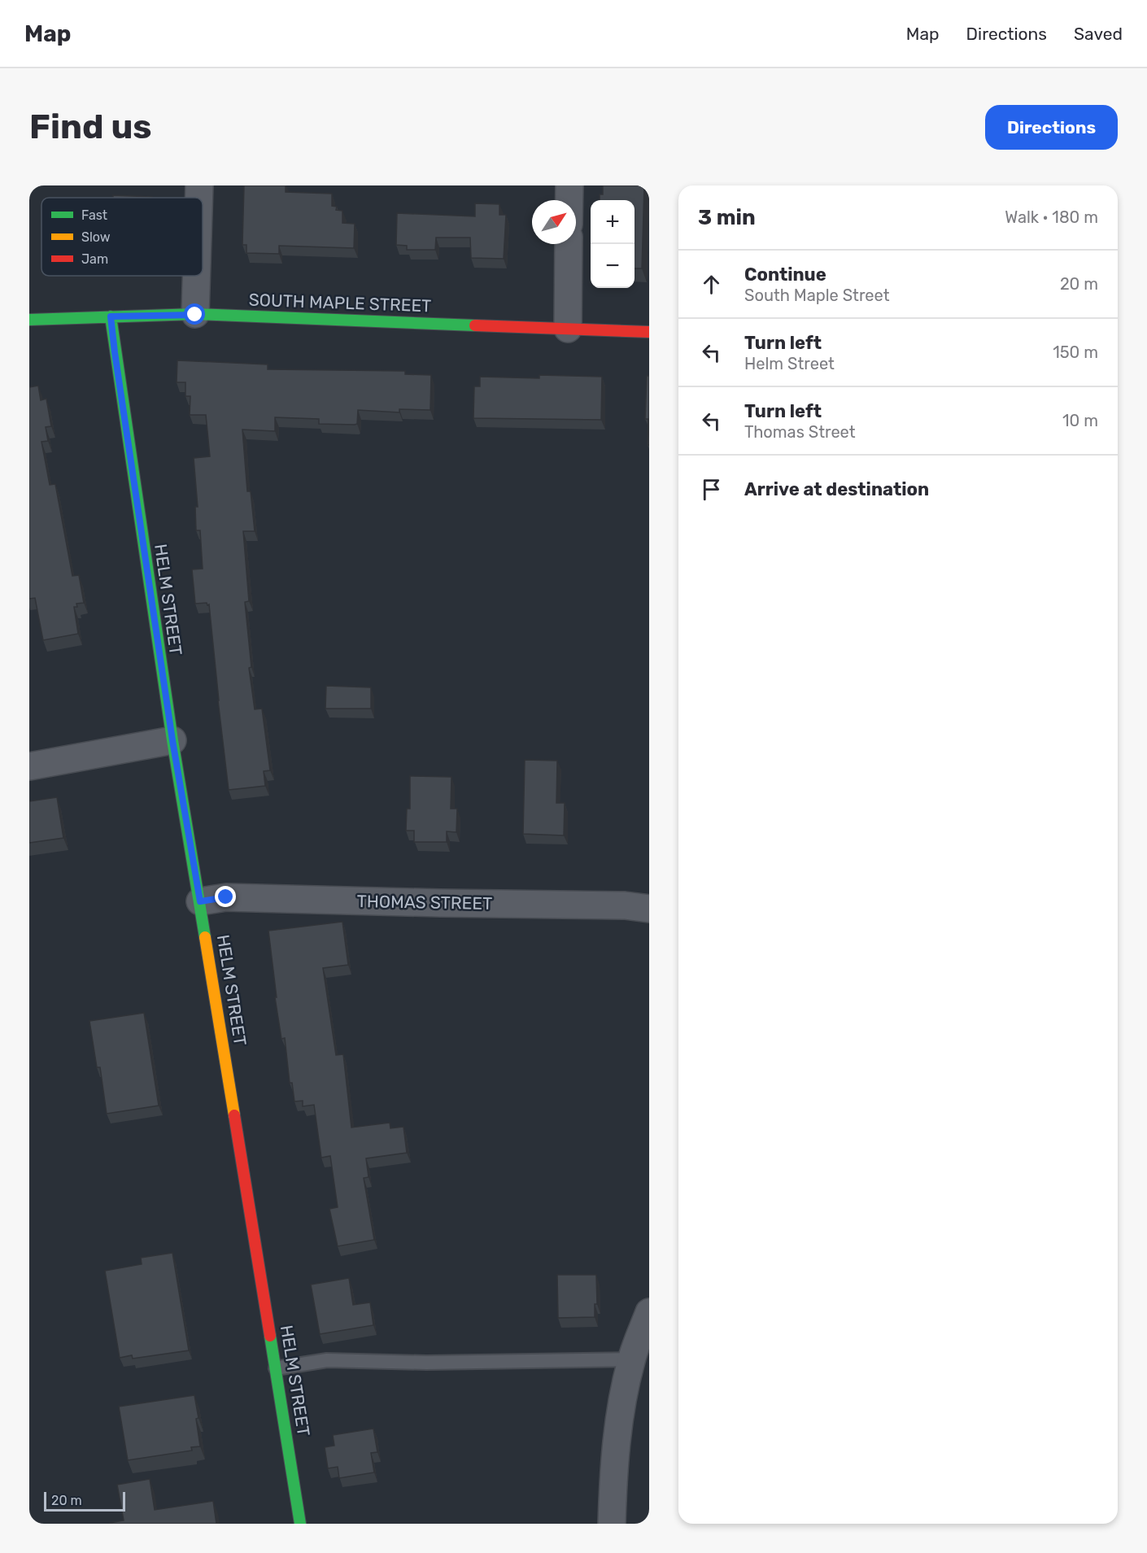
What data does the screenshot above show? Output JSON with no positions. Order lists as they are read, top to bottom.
{
  "streets": {
    "street": ["SOUTH MAPLE STREET", "HELM STREET", "THOMAS STREET"]
  },
  "crossings": [
    ["SOUTH MAPLE STREET", "HELM STREET"],
    ["HELM STREET", "THOMAS STREET"]
  ],
  "legend": ["Fast", "Slow", "Jam"],
  "scale_bar": "20 m",
  "north": "top right",
  "page": {
    "header": "Map",
    "nav": ["Map", "Directions", "Saved"],
    "buttons": "Directions",
    "title": "Find us",
    "heading": ["3 min", "Walk · 180 m"],
    "map_buttons": ["+", "−"],
    "list": [
      ["Continue", "South Maple Street", "20 m"],
      ["Turn left", "Helm Street", "150 m"],
      ["Turn left", "Thomas Street", "10 m"],
      "Arrive at destination"
    ],
    "scale": "20 m"
  }
}
